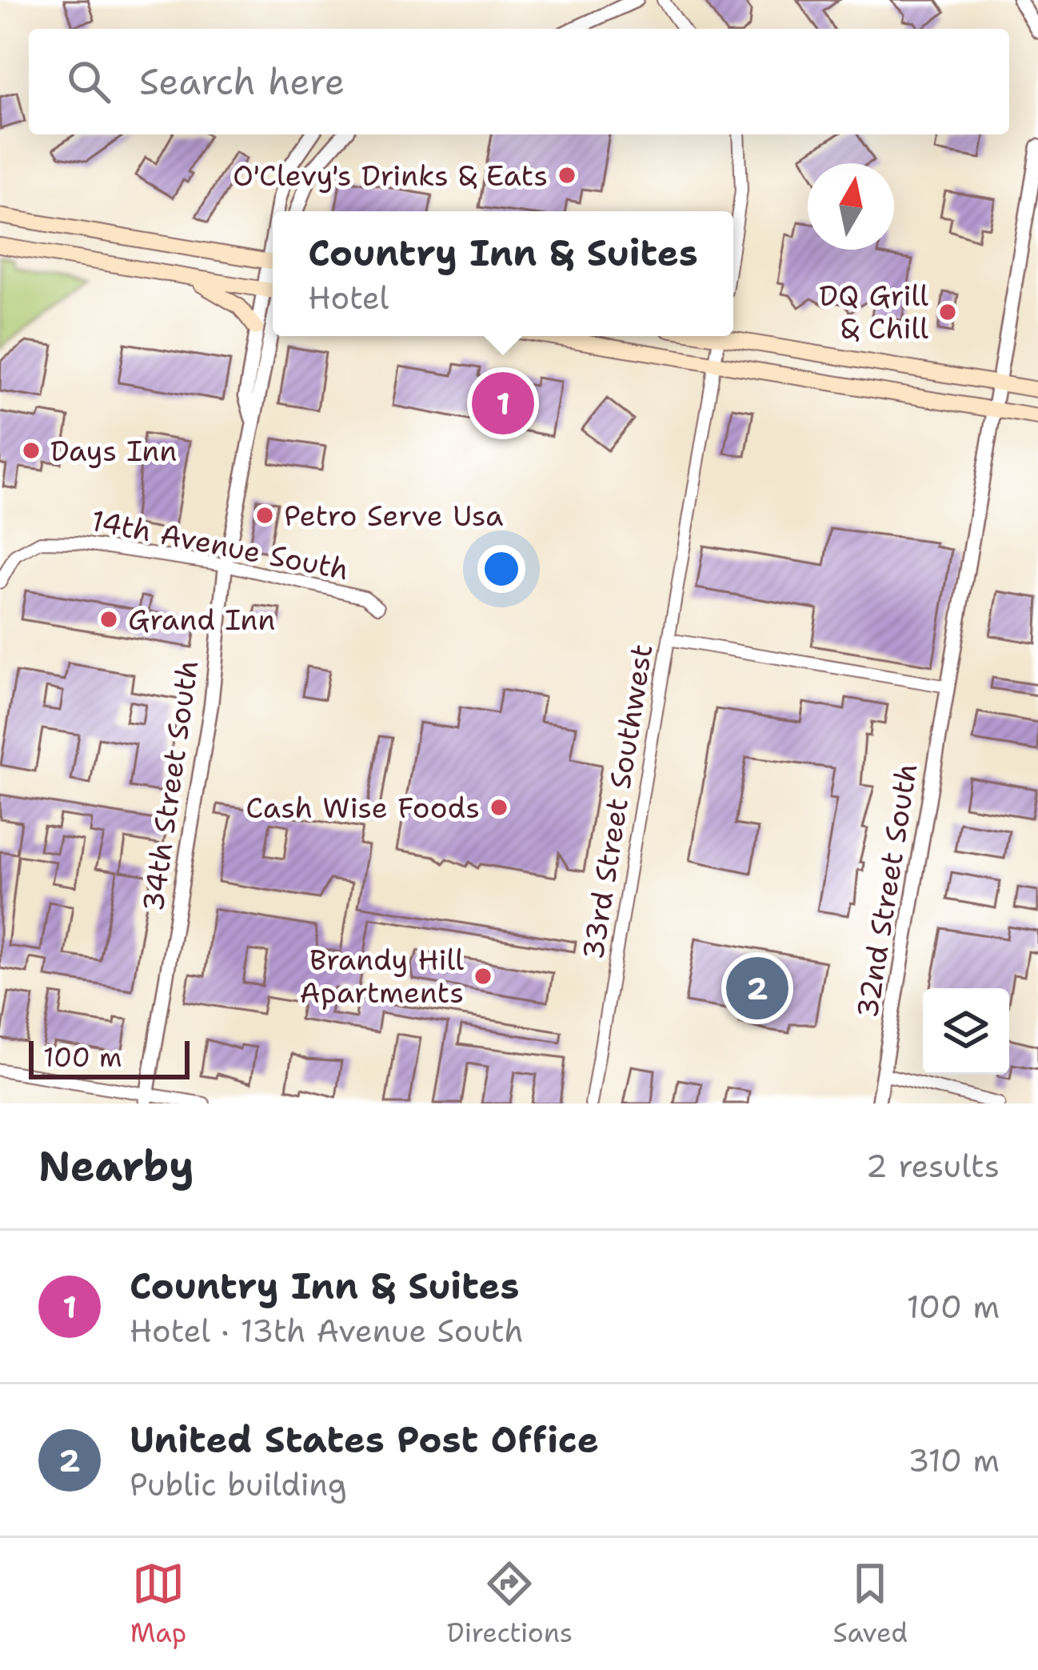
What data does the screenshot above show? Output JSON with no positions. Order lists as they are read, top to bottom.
{
  "streets": {
    "street": [
      "14th Avenue South",
      "34th Street South",
      "33rd Street Southwest",
      "32nd Street South"
    ]
  },
  "crossings": [
    ["14th Avenue South", "34th Street South"]
  ],
  "places": [
    "O'Clevy's Drinks & Eats",
    "DQ Grill & Chill",
    "Days Inn",
    "Petro Serve Usa",
    "Grand Inn",
    "Cash Wise Foods",
    "Brandy Hill Apartments"
  ],
  "scale_bar": "100 m",
  "north": "top",
  "page": {
    "search": "Search here",
    "popup": ["Country Inn & Suites", "Hotel"],
    "pins": ["1", "2"],
    "scale": "100 m",
    "heading": ["Nearby", "2 results"],
    "list": [
      {
        "mark": "1",
        "name": "Country Inn & Suites",
        "note": "Hotel · 13th Avenue South",
        "value": "100 m"
      },
      {
        "mark": "2",
        "name": "United States Post Office",
        "note": "Public building",
        "value": "310 m"
      }
    ],
    "nav": ["Map", "Directions", "Saved"]
  }
}
